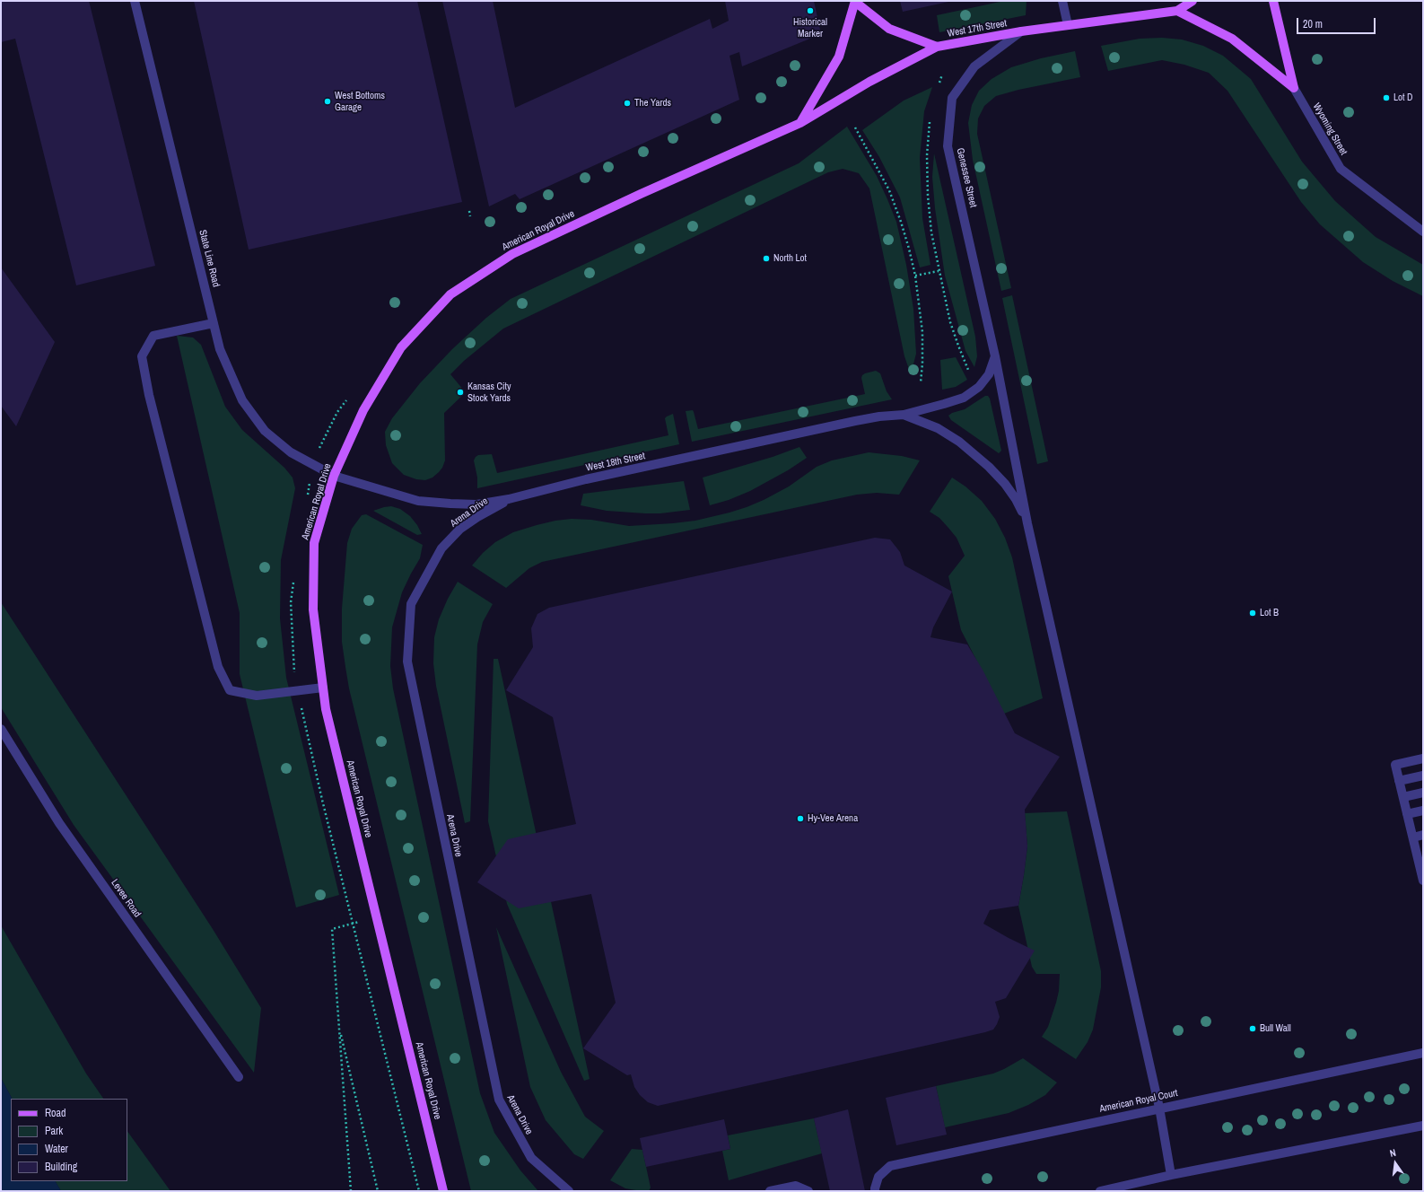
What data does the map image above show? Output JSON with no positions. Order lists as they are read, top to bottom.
{
  "streets": {
    "main road": ["West 17th Street", "Wyoming Street", "American Royal Drive"],
    "street": [
      "Genessee Street",
      "State Line Road",
      "West 18th Street",
      "Arena Drive",
      "Levee Road",
      "American Royal Court"
    ]
  },
  "crossings": [
    ["West 17th Street", "Genessee Street"],
    ["West 17th Street", "American Royal Drive"],
    ["Genessee Street", "West 18th Street"],
    ["American Royal Drive", "State Line Road"],
    ["American Royal Drive", "West 18th Street"],
    ["State Line Road", "West 18th Street"],
    ["West 18th Street", "Arena Drive"]
  ],
  "places": [
    "Historical Marker",
    "Lot D",
    "West Bottoms Garage",
    "The Yards",
    "North Lot",
    "Kansas City Stock Yards",
    "Lot B",
    "Hy-Vee Arena",
    "Bull Wall"
  ],
  "legend": [
    "Road",
    "Park",
    "Water",
    "Building"
  ],
  "scale_bar": "20 m",
  "north": "top"
}
